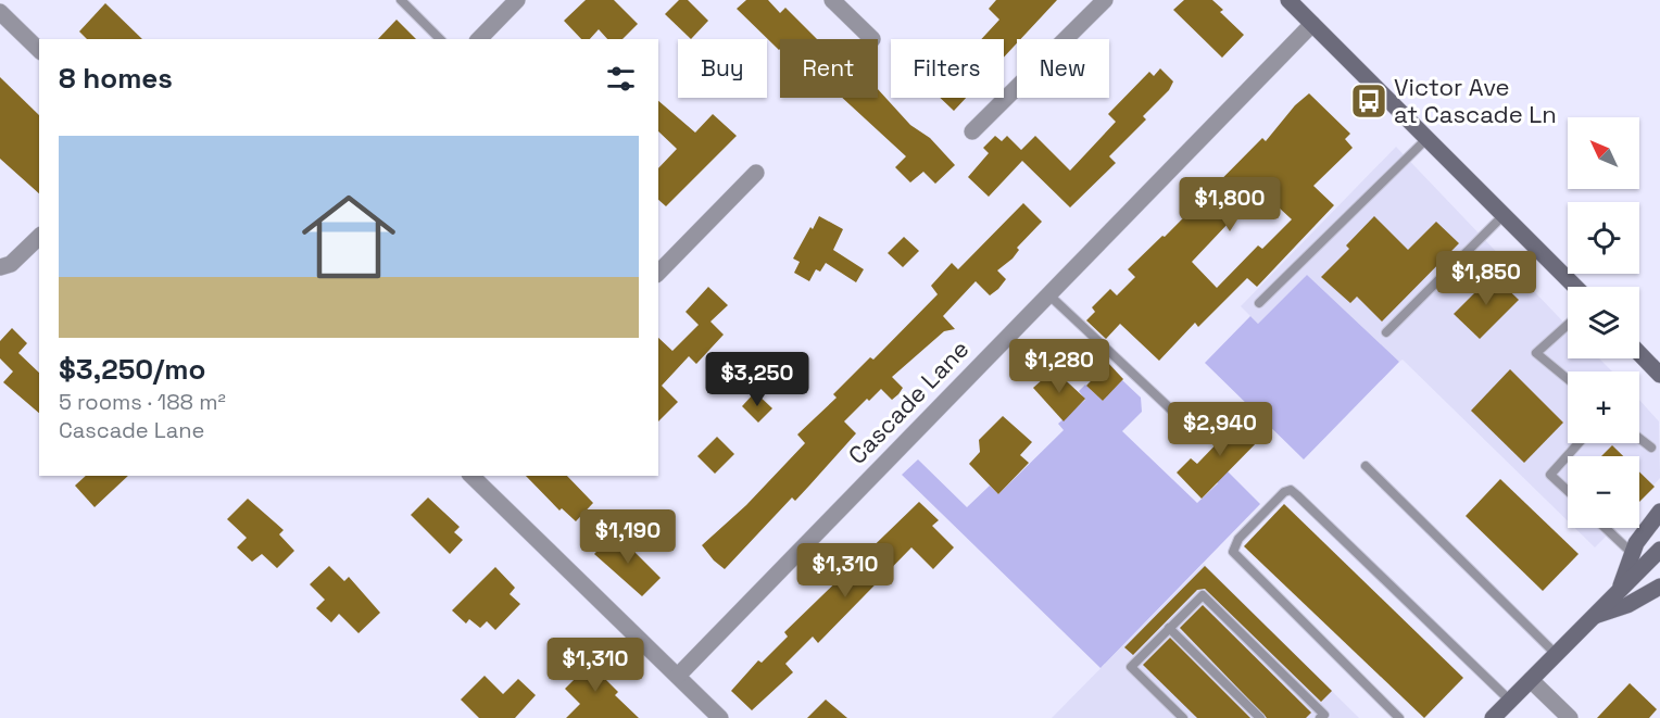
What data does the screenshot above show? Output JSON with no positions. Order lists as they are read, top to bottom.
{
  "streets": {
    "street": ["Cascade Lane"]
  },
  "places": {
    "bus stop": ["Victor Ave at Cascade Ln"]
  },
  "north": "top left",
  "page": {
    "chip": [
      "Buy",
      "Rent",
      "Filters",
      "New"
    ],
    "heading": "8 homes",
    "map_buttons": ["+", "−"],
    "list": [
      {
        "name": "$3,250/mo",
        "note": "5 rooms · 188 m² · Cascade Lane"
      }
    ],
    "price": [
      "$1,800",
      "$1,850",
      "$1,280",
      "$3,250",
      "$2,940",
      "$1,190",
      "$1,310",
      "$1,310"
    ]
  }
}
